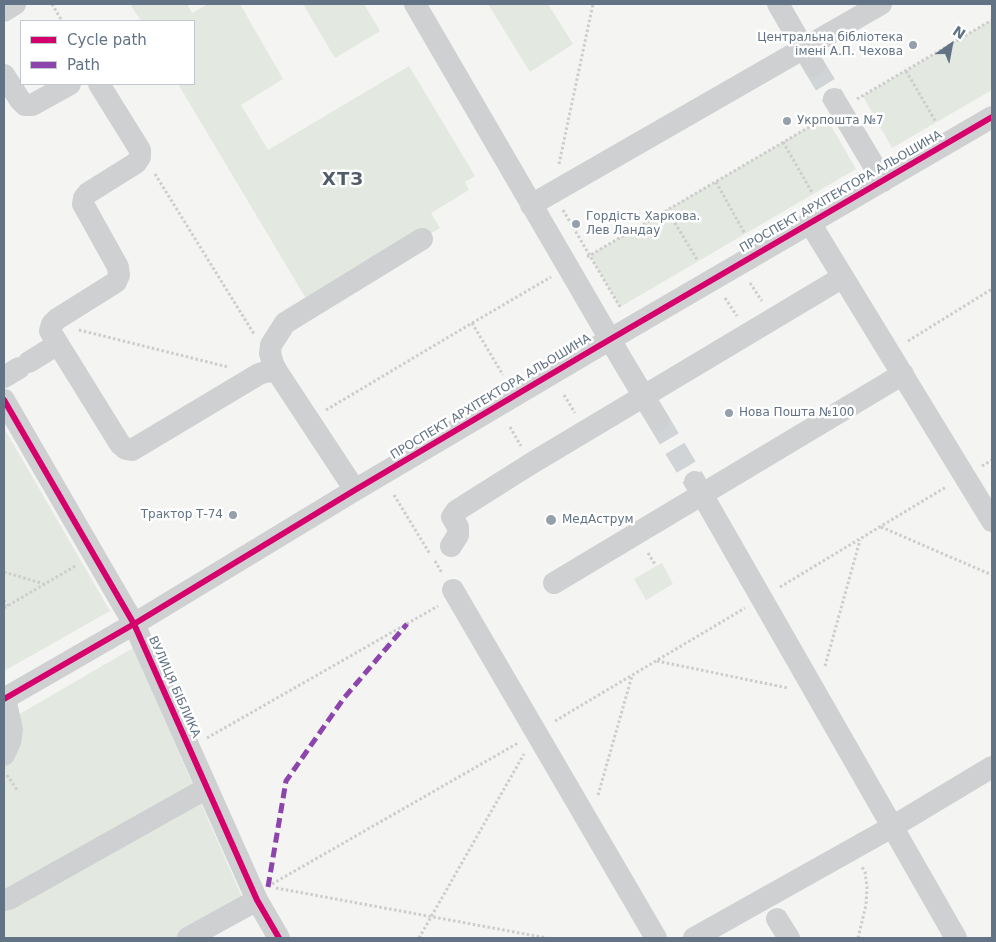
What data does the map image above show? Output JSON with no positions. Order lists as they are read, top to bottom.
{
  "streets": {
    "street": ["ПРОСПЕКТ АРХІТЕКТОРА АЛЬОШИНА", "ВУЛИЦЯ БІБЛИКА"]
  },
  "crossings": [
    ["ПРОСПЕКТ АРХІТЕКТОРА АЛЬОШИНА", "ВУЛИЦЯ БІБЛИКА"]
  ],
  "districts": ["ХТЗ"],
  "places": [
    "Центральна бібліотека імені А.П. Чехова",
    "Укрпошта №7",
    "Гордість Харкова. Лев Ландау",
    "Нова Пошта №100",
    "Трактор Т-74",
    "МедАструм"
  ],
  "legend": ["Cycle path", "Path"],
  "north": "top right"
}
